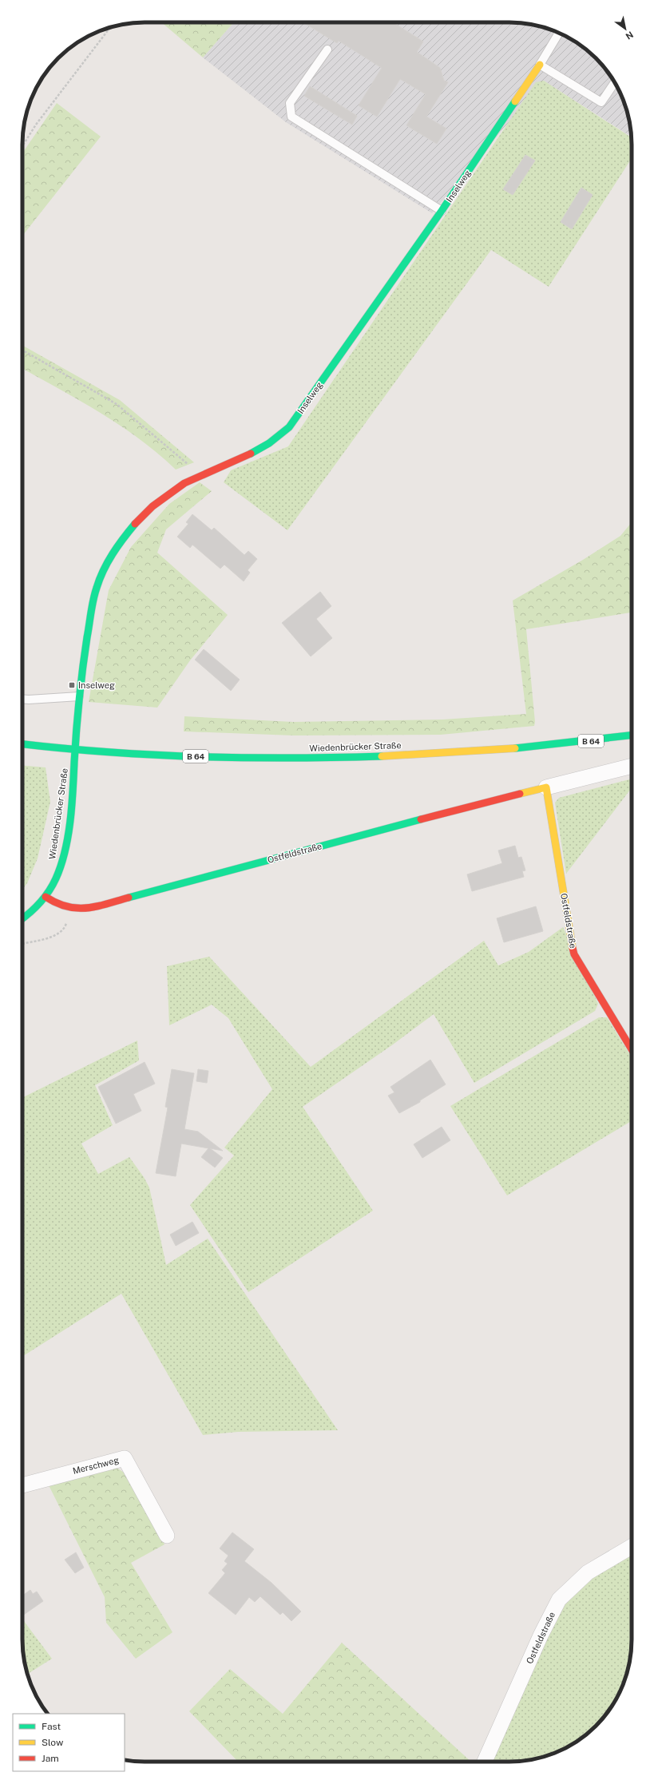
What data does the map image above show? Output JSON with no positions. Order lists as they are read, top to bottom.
{
  "streets": {
    "street": [
      "Inselweg",
      "B 64",
      "Wiedenbrücker Straße",
      "Ostfeldstraße",
      "Merschweg"
    ]
  },
  "crossings": [
    ["Inselweg", "Wiedenbrücker Straße"],
    ["Wiedenbrücker Straße", "Ostfeldstraße"]
  ],
  "places": {
    "transit": ["Inselweg"]
  },
  "legend": ["Fast", "Slow", "Jam"],
  "north": "bottom right"
}
